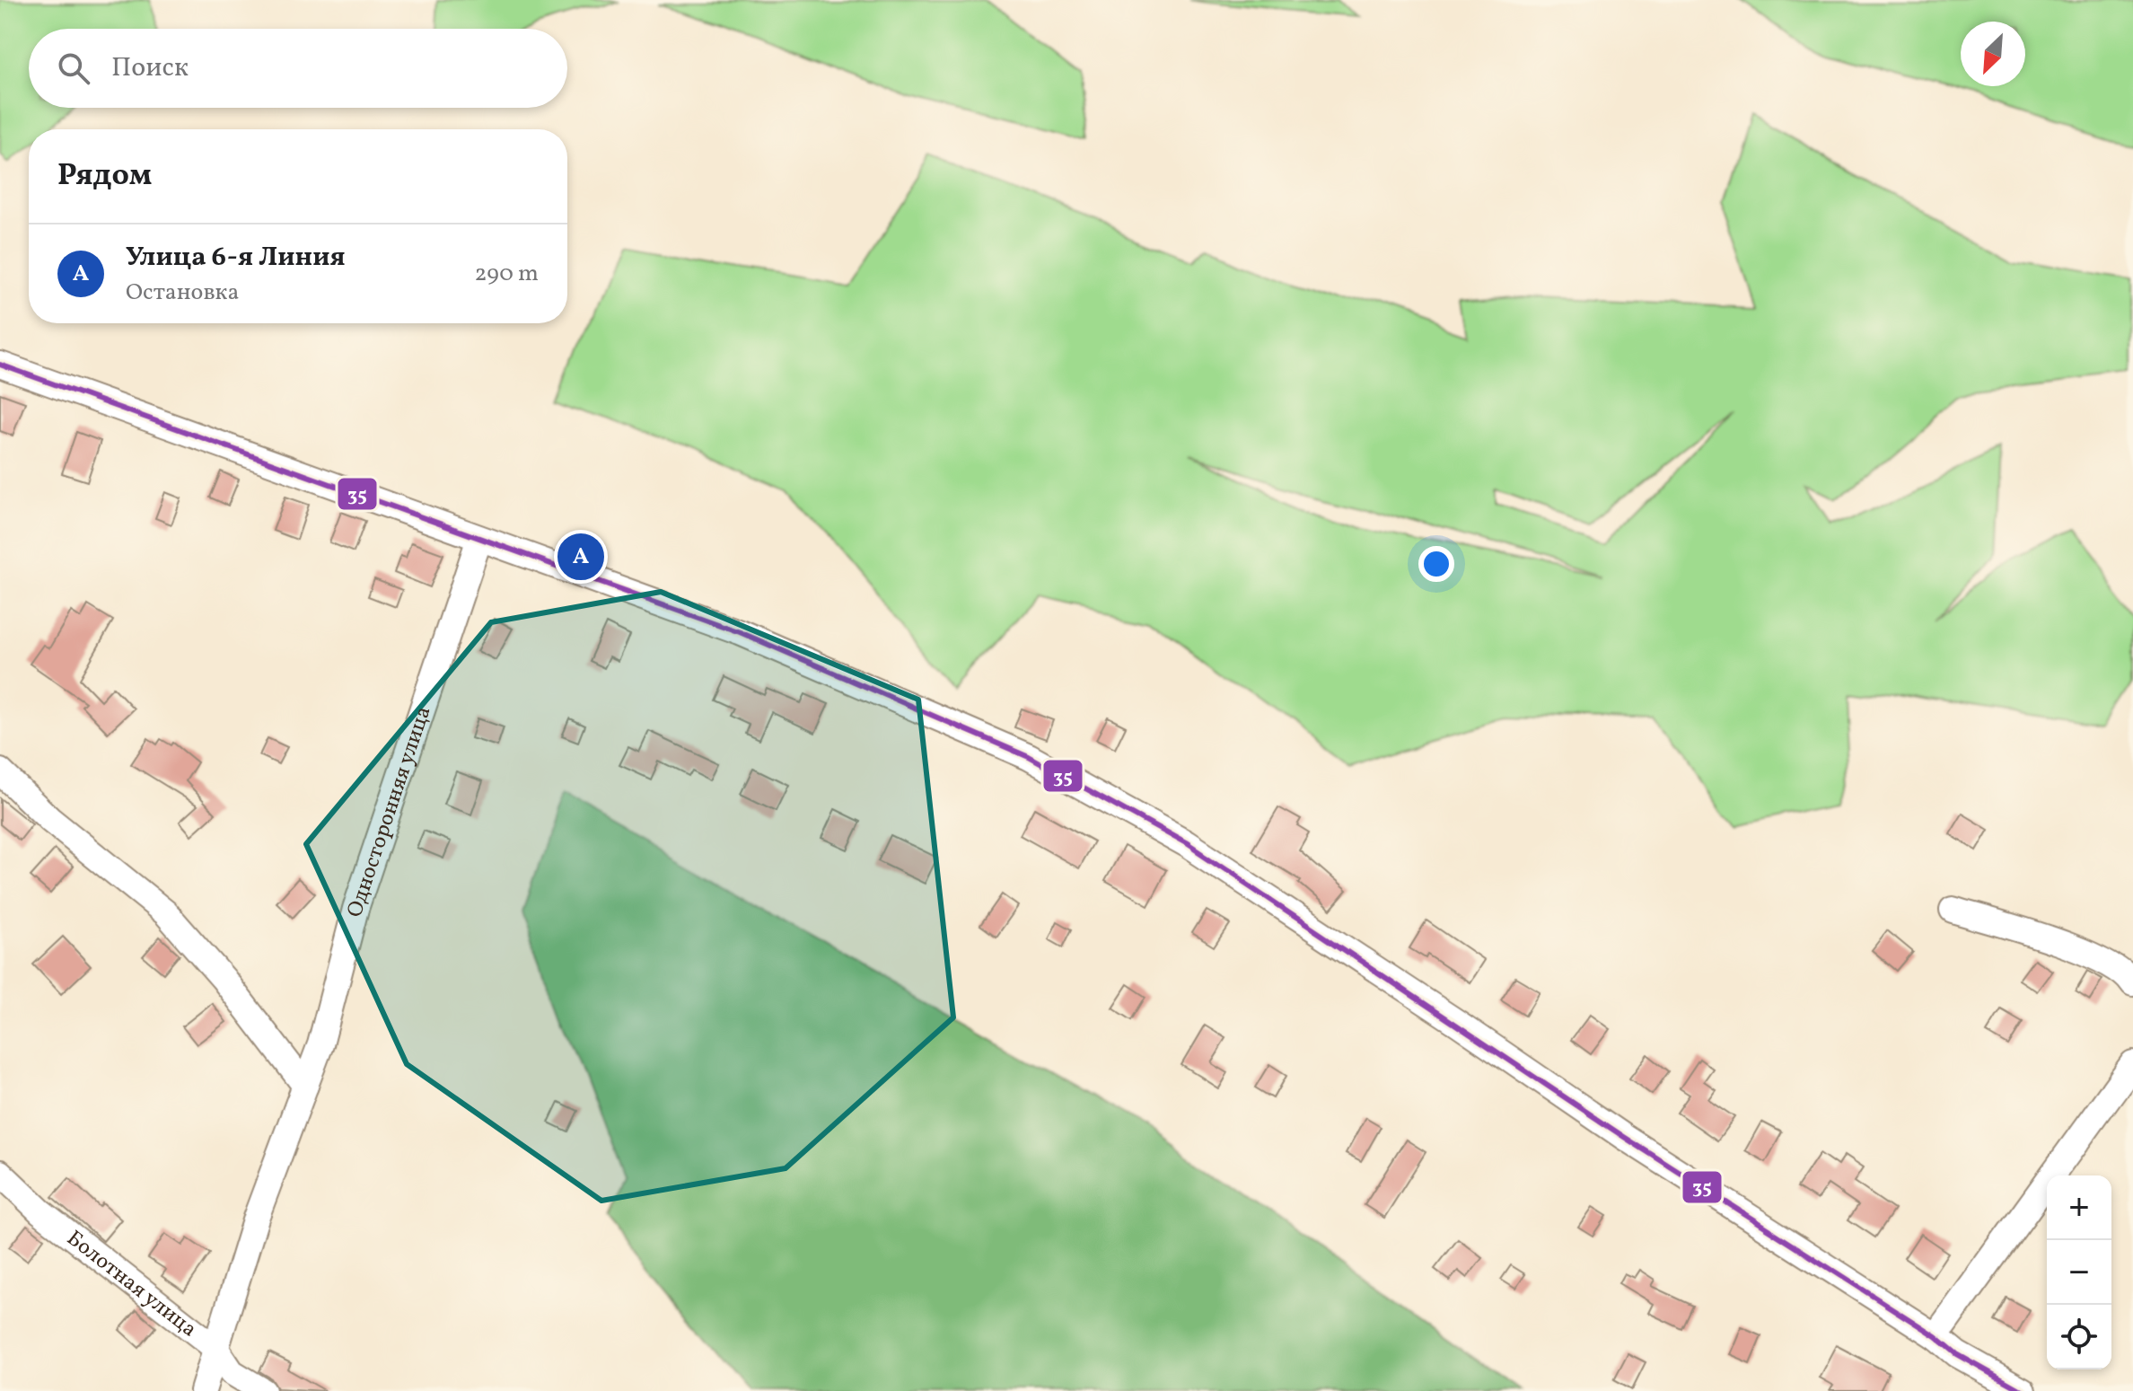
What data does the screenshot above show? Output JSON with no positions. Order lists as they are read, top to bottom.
{
  "streets": {
    "street": ["Односторонняя улица", "Болотная улица"]
  },
  "crossings": [
    ["Односторонняя улица", "Болотная улица"]
  ],
  "lines": ["transit line 35"],
  "north": "bottom left",
  "page": {
    "search": "Поиск",
    "heading": "Рядом",
    "list": [
      {
        "mark": "A",
        "name": "Улица 6-я Линия",
        "note": "Остановка",
        "value": "290 m"
      }
    ],
    "pins": "A",
    "map_buttons": ["+", "−"]
  }
}
